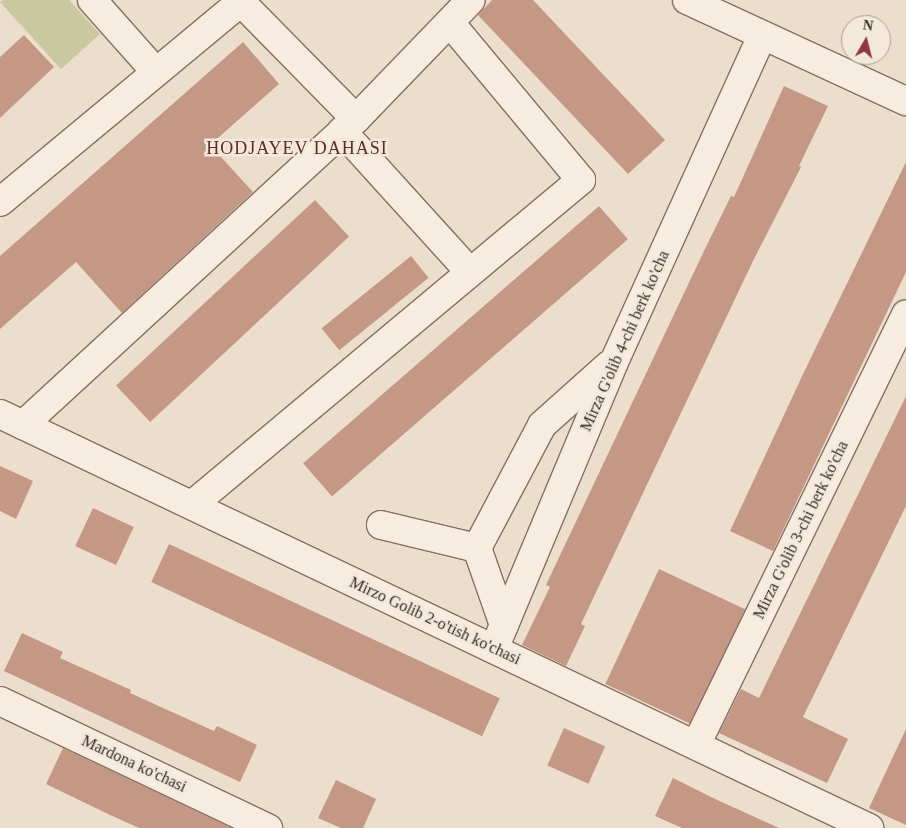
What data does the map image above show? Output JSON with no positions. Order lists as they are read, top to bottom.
{
  "streets": {
    "street": [
      "Mirza G'olib 4-chi berk ko'cha",
      "Mirza G'olib 3-chi berk ko'cha",
      "Mirzo Golib 2-o'tish ko'chasi",
      "Mardona ko'chasi"
    ]
  },
  "crossings": [
    ["Mirza G'olib 4-chi berk ko'cha", "Mirzo Golib 2-o'tish ko'chasi"],
    ["Mirza G'olib 3-chi berk ko'cha", "Mirzo Golib 2-o'tish ko'chasi"]
  ],
  "districts": ["HODJAYEV DAHASI"],
  "north": "top"
}
